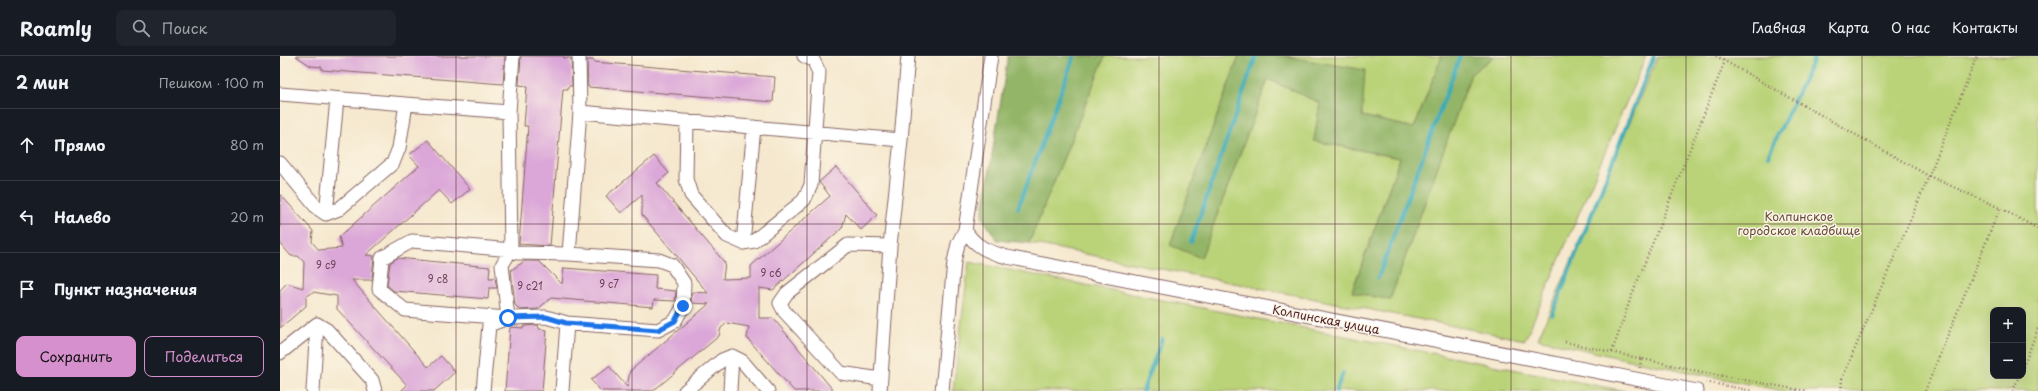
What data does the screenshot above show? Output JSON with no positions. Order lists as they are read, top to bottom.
{
  "streets": {
    "street": ["Колпинская улица"]
  },
  "parks": ["Колпинское городское кладбище"],
  "house_numbers": [
    "9 с9",
    "9 с6",
    "9 с8",
    "9 с7",
    "9 с21"
  ],
  "page": {
    "header": "Roamly",
    "search": "Поиск",
    "nav": [
      "Главная",
      "Карта",
      "О нас",
      "Контакты"
    ],
    "heading": ["2 мин", "Пешком · 100 m"],
    "list": [
      ["Прямо", "80 m"],
      ["Налево", "20 m"],
      "Пункт назначения"
    ],
    "map_buttons": ["+", "−"],
    "buttons": ["Сохранить", "Поделиться"]
  }
}
